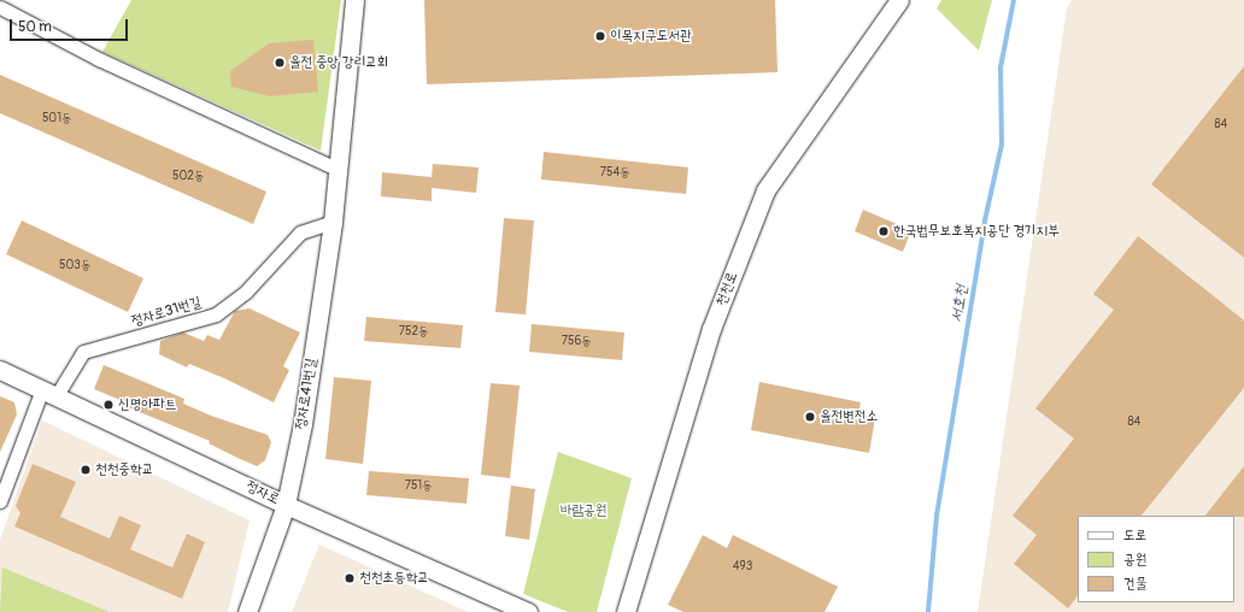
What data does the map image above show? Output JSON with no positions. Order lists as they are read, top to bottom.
{
  "streets": {
    "street": [
      "천천로",
      "정자로31번길",
      "정자로41번길",
      "정자로"
    ]
  },
  "crossings": [
    ["정자로31번길", "정자로41번길"],
    ["정자로31번길", "정자로"],
    ["정자로41번길", "정자로"]
  ],
  "water": ["서호천"],
  "parks": ["바람공원"],
  "places": [
    "이목지구도서관",
    "율전 중앙 강리교회",
    "한국법무보호복지공단 경기지부",
    "신명아파트",
    "율전변전소",
    "천천중학교",
    "천천초등학교"
  ],
  "house_numbers": [
    "501동",
    "84",
    "754동",
    "502동",
    "503동",
    "752동",
    "756동",
    "84",
    "751동",
    "493"
  ],
  "legend": ["도로", "공원", "건물"],
  "scale_bar": "50 m"
}
